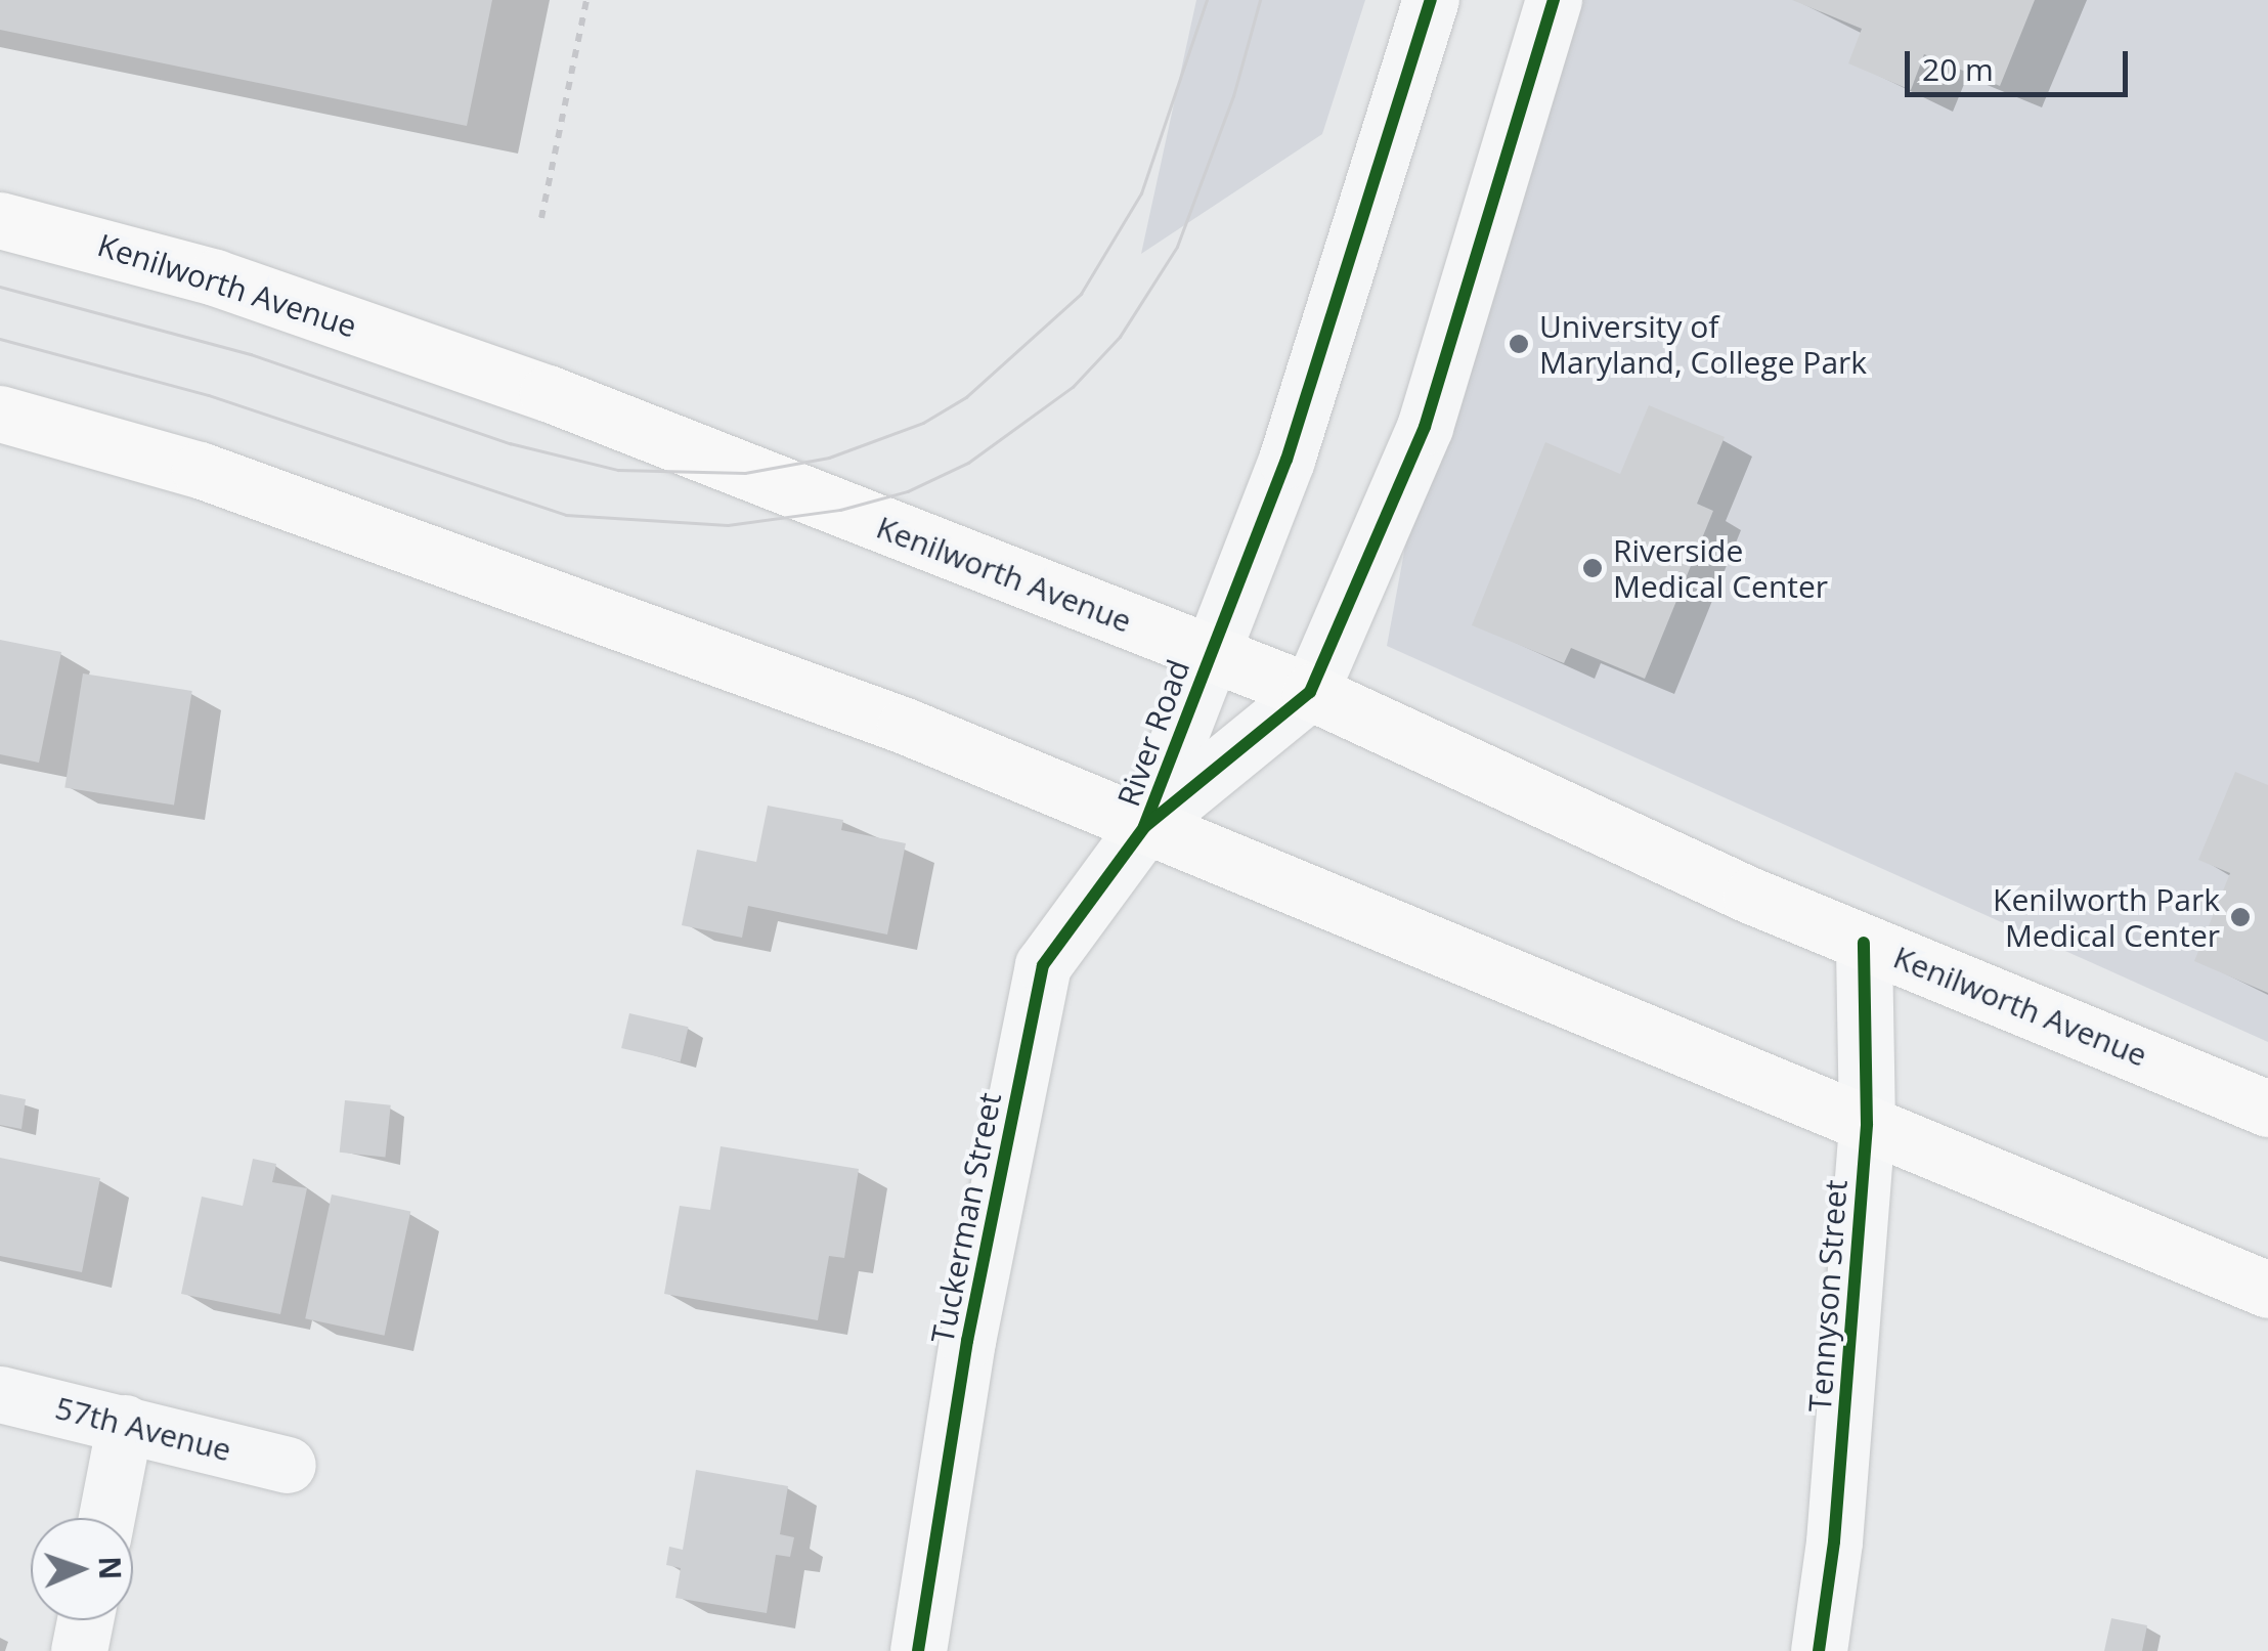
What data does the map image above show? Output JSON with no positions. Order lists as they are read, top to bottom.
{
  "streets": {
    "main road": ["Kenilworth Avenue"],
    "street": [
      "River Road",
      "Tuckerman Street",
      "Tennyson Street",
      "57th Avenue"
    ]
  },
  "crossings": [
    ["Kenilworth Avenue", "River Road"],
    ["Kenilworth Avenue", "Tennyson Street"],
    ["River Road", "Tuckerman Street"]
  ],
  "places": ["University of Maryland, College Park", "Riverside Medical Center", "Kenilworth Park Medical Center"],
  "scale_bar": "20 m",
  "north": "right"
}
